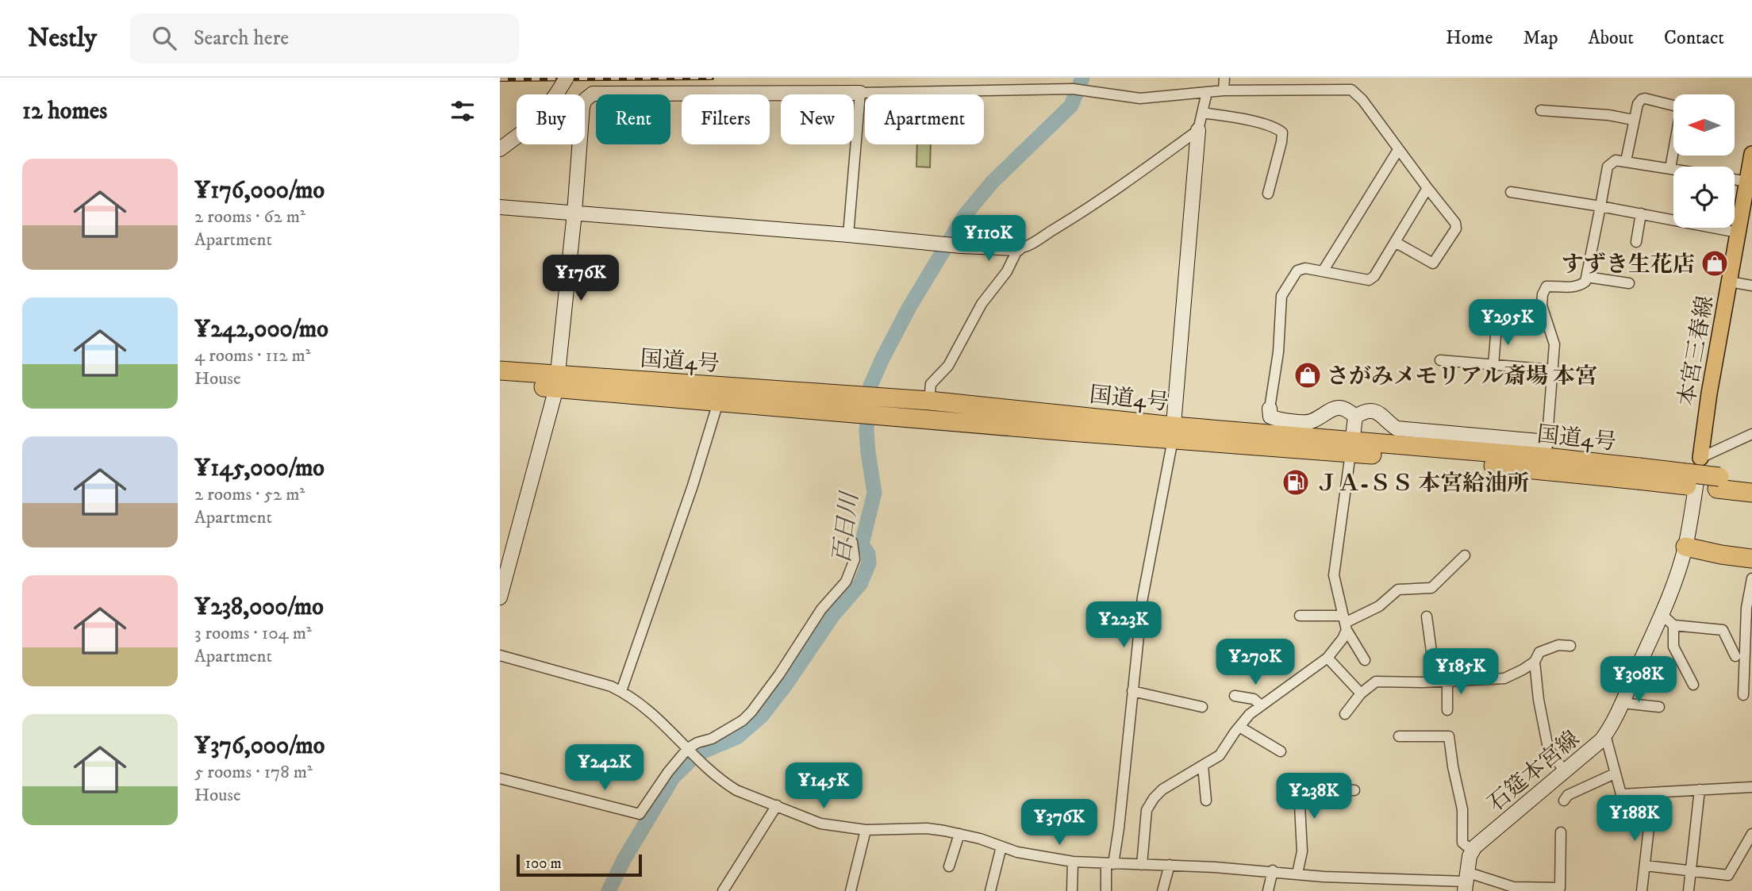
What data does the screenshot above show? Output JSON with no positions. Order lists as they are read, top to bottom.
{
  "streets": {
    "highway": ["国道4号"],
    "main road": ["本宮三春線"],
    "street": ["石筵本宮線"]
  },
  "crossings": [
    ["本宮三春線", "石筵本宮線"]
  ],
  "water": ["百日川"],
  "places": {
    "shop": ["すずき生花店", "さがみメモリアル斎場 本宮"],
    "fuel station": ["ＪＡ-ＳＳ 本宮給油所"]
  },
  "scale_bar": "100 m",
  "north": "left",
  "page": {
    "header": "Nestly",
    "search": "Search here",
    "nav": [
      "Home",
      "Map",
      "About",
      "Contact"
    ],
    "heading": "12 homes",
    "chip": [
      "Buy",
      "Rent",
      "Filters",
      "New",
      "Apartment"
    ],
    "list": [
      {
        "name": "¥176,000/mo",
        "note": "2 rooms · 62 m² · Apartment"
      },
      {
        "name": "¥242,000/mo",
        "note": "4 rooms · 112 m² · House"
      },
      {
        "name": "¥145,000/mo",
        "note": "2 rooms · 52 m² · Apartment"
      },
      {
        "name": "¥238,000/mo",
        "note": "3 rooms · 104 m² · Apartment"
      },
      {
        "name": "¥376,000/mo",
        "note": "5 rooms · 178 m² · House"
      }
    ],
    "price": [
      "¥110K",
      "¥176K",
      "¥295K",
      "¥223K",
      "¥270K",
      "¥185K",
      "¥308K",
      "¥242K",
      "¥145K",
      "¥238K",
      "¥188K",
      "¥376K"
    ],
    "scale": "100 m"
  }
}
